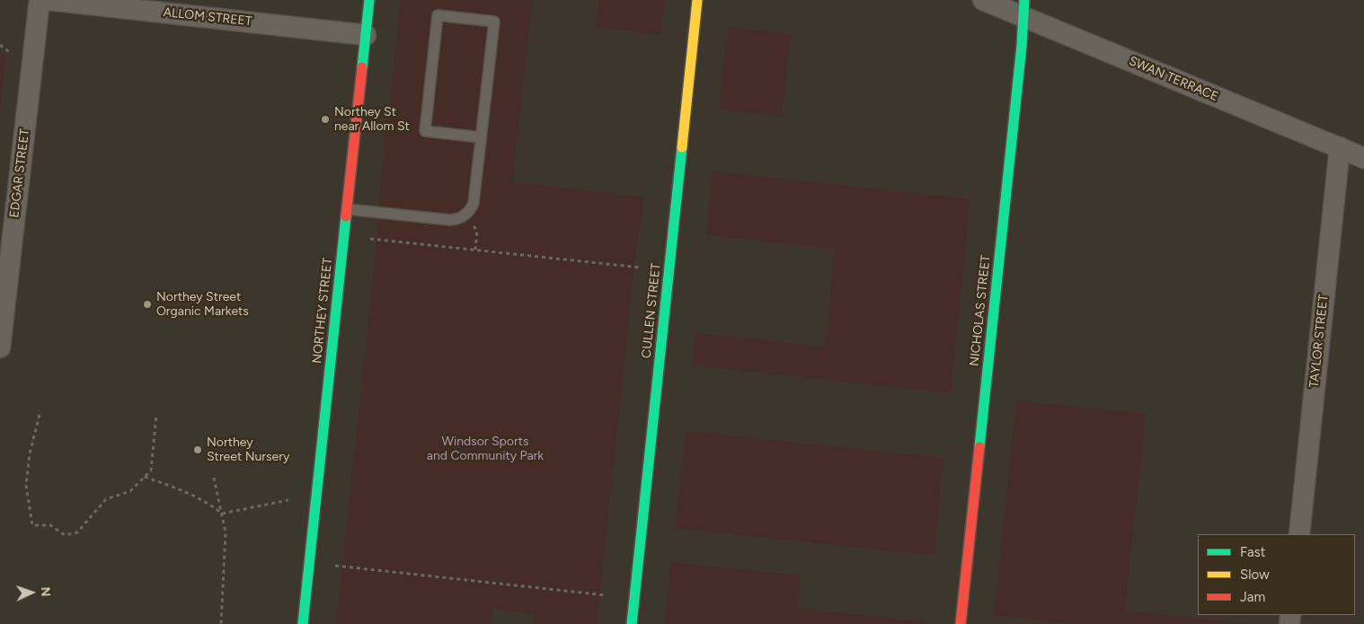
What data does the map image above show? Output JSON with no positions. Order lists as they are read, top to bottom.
{
  "streets": {
    "street": [
      "ALLOM STREET",
      "SWAN TERRACE",
      "EDGAR STREET",
      "NORTHEY STREET",
      "CULLEN STREET",
      "NICHOLAS STREET",
      "TAYLOR STREET"
    ]
  },
  "crossings": [
    ["ALLOM STREET", "NORTHEY STREET"],
    ["SWAN TERRACE", "NICHOLAS STREET"],
    ["SWAN TERRACE", "TAYLOR STREET"]
  ],
  "parks": ["Windsor Sports and Community Park"],
  "places": ["Northey St near Allom St", "Northey Street Organic Markets", "Northey Street Nursery"],
  "legend": ["Fast", "Slow", "Jam"],
  "north": "right"
}
